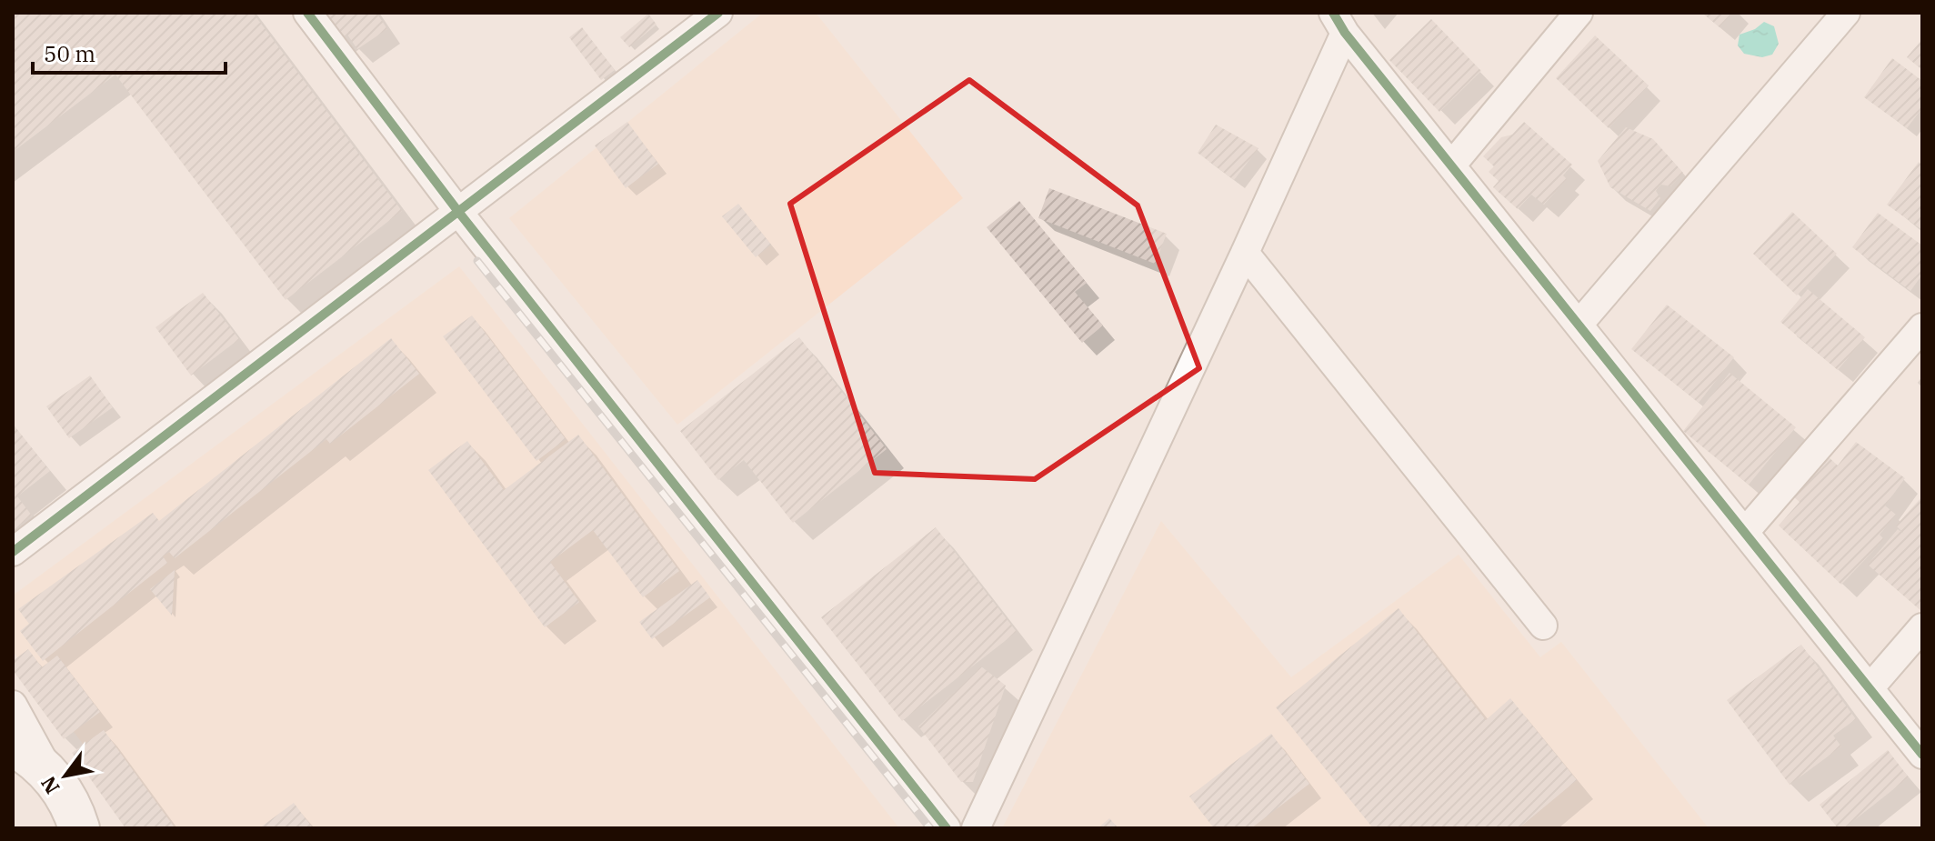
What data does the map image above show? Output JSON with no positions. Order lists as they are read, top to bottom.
{
  "scale_bar": "50 m",
  "north": "bottom left"
}
